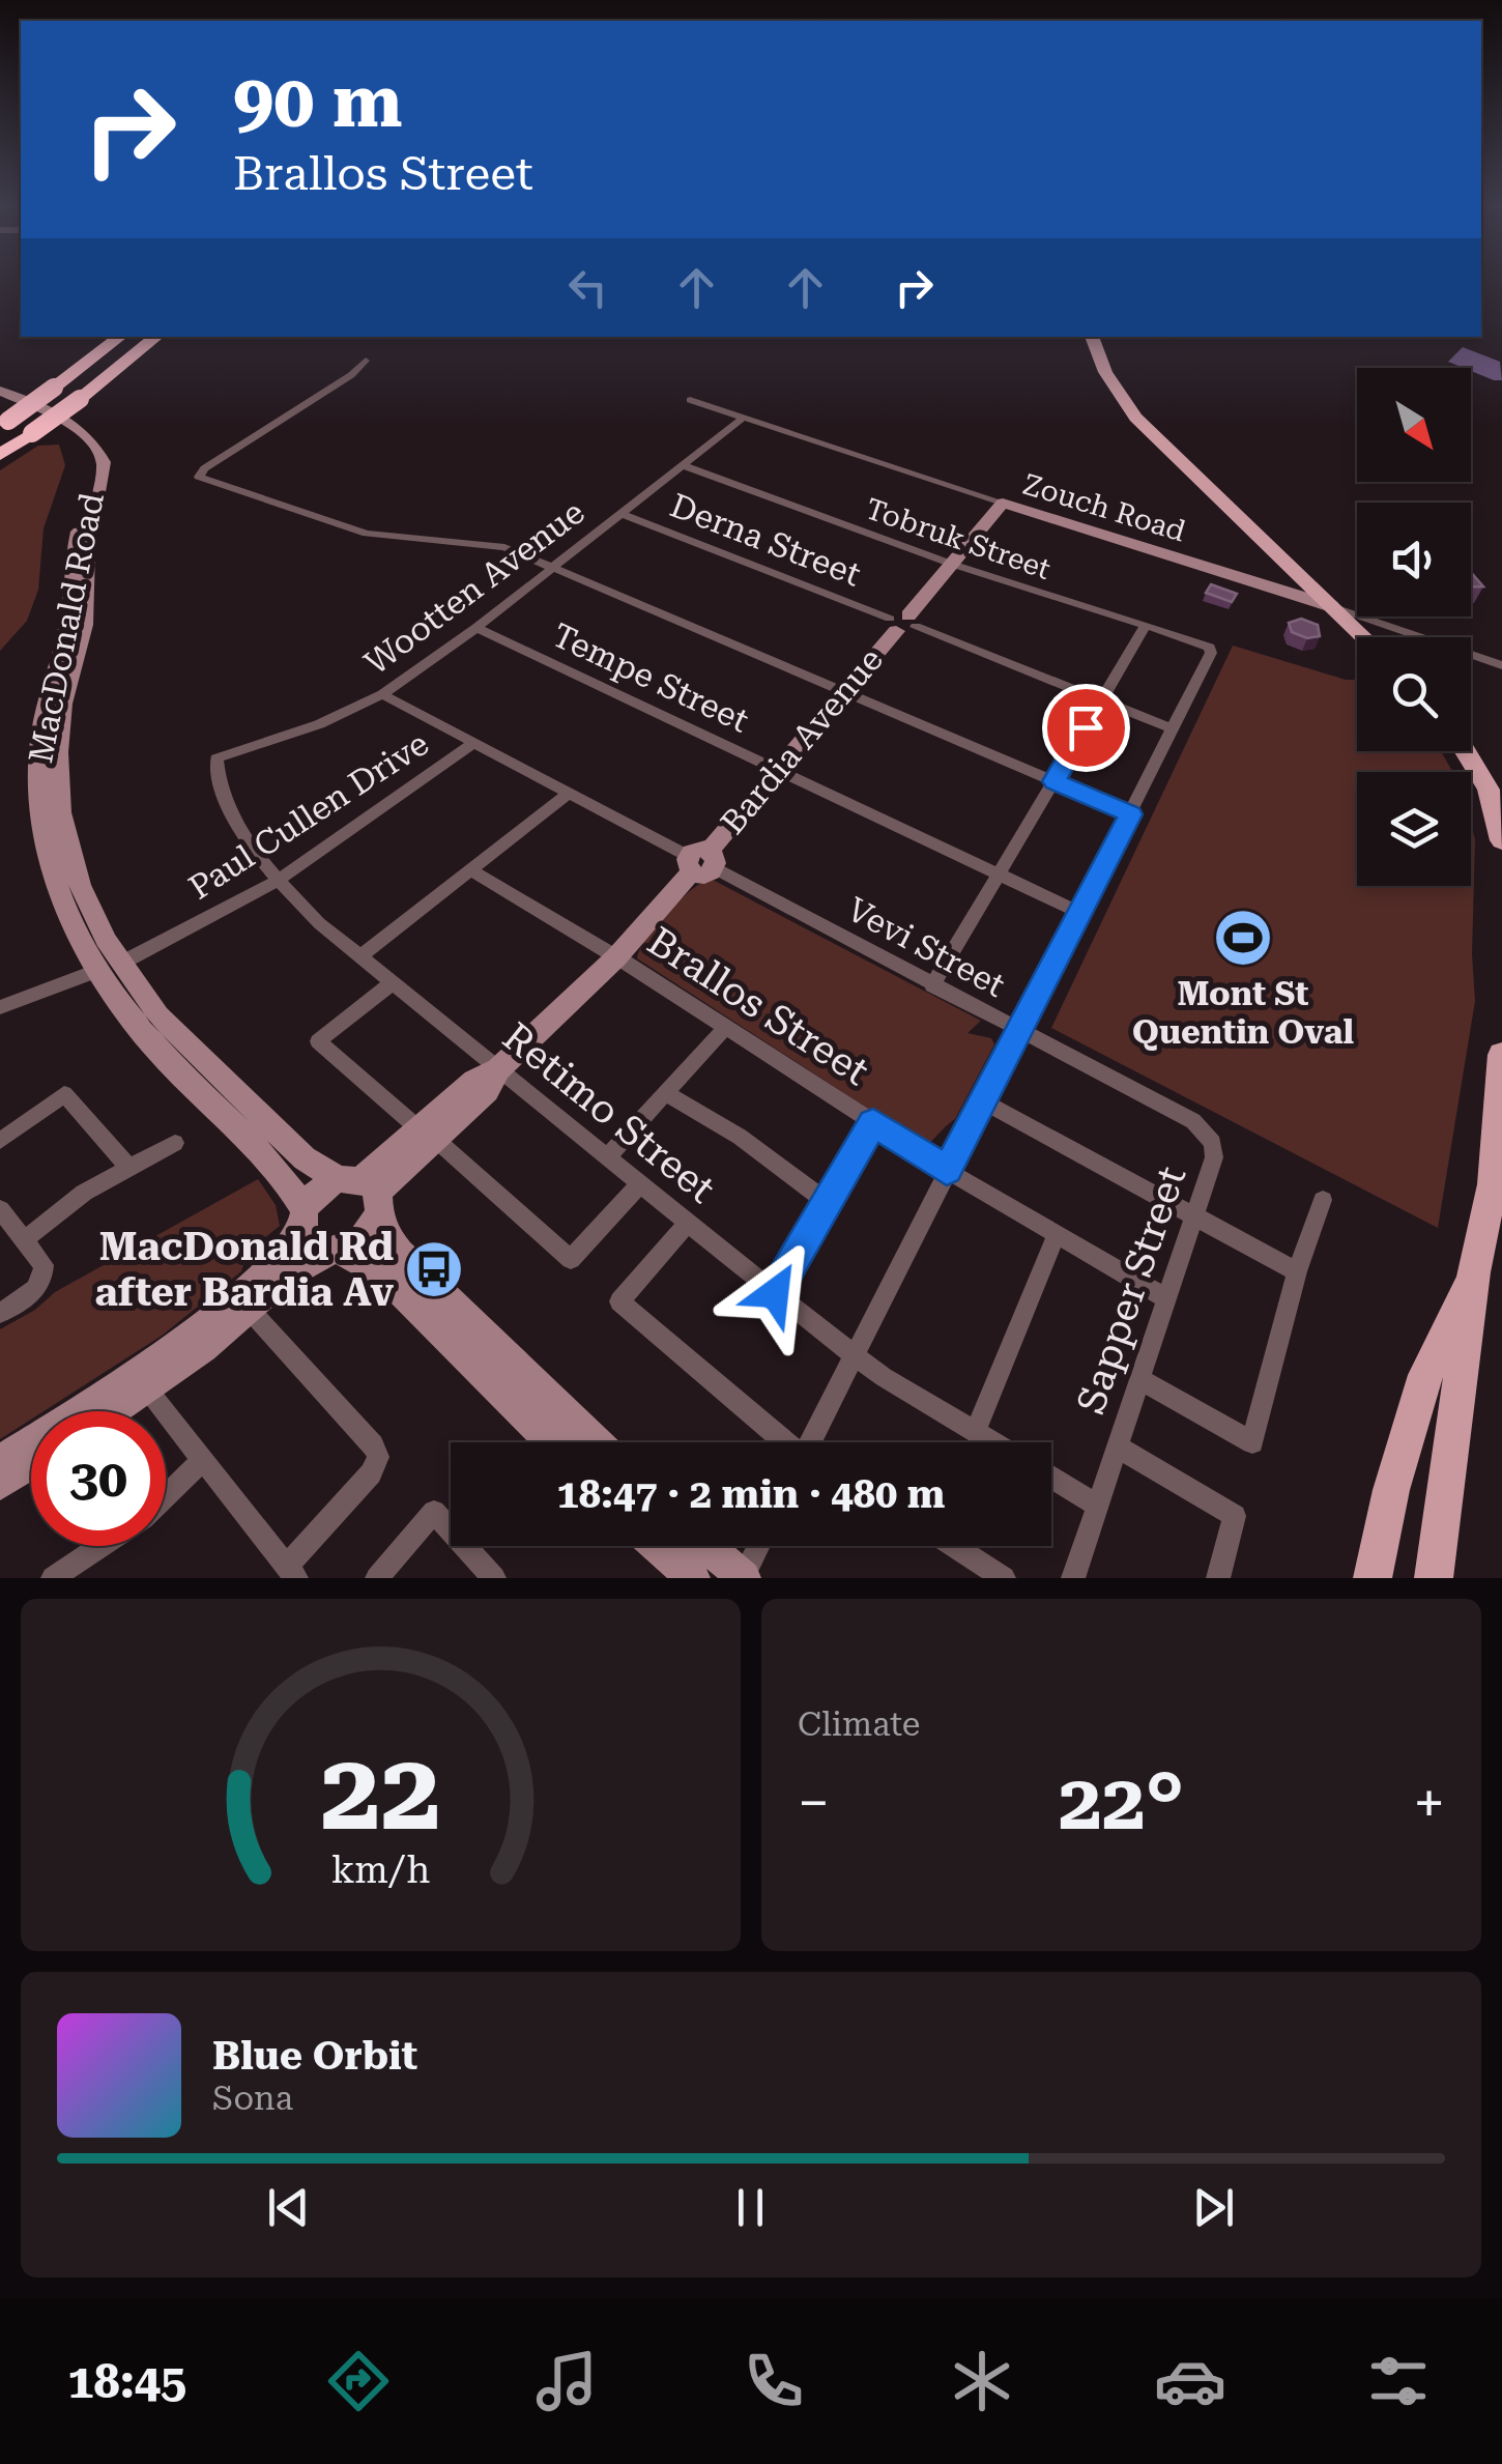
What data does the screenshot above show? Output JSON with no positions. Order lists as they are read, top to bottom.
{
  "streets": {
    "street": [
      "Zouch Road",
      "Tobruk Street",
      "Derna Street",
      "Wootten Avenue",
      "MacDonald Road",
      "Tempe Street",
      "Bardia Avenue",
      "Paul Cullen Drive",
      "Vevi Street",
      "Brallos Street",
      "Retimo Street",
      "Sapper Street"
    ]
  },
  "crossings": [
    ["Zouch Road", "Wootten Avenue"],
    ["Zouch Road", "Bardia Avenue"],
    ["Tobruk Street", "Derna Street"],
    ["Tobruk Street", "Wootten Avenue"],
    ["Tobruk Street", "Bardia Avenue"],
    ["Derna Street", "Wootten Avenue"],
    ["Derna Street", "Bardia Avenue"],
    ["Wootten Avenue", "Tempe Street"],
    ["Wootten Avenue", "Vevi Street"],
    ["Wootten Avenue", "Retimo Street"],
    ["MacDonald Road", "Bardia Avenue"],
    ["MacDonald Road", "Paul Cullen Drive"],
    ["Tempe Street", "Bardia Avenue"],
    ["Bardia Avenue", "Vevi Street"],
    ["Bardia Avenue", "Brallos Street"],
    ["Bardia Avenue", "Retimo Street"],
    ["Paul Cullen Drive", "Vevi Street"],
    ["Paul Cullen Drive", "Retimo Street"],
    ["Vevi Street", "Sapper Street"],
    ["Brallos Street", "Sapper Street"]
  ],
  "places": {
    "sports": ["Mont St Quentin Oval"],
    "bus stop": ["MacDonald Rd after Bardia Av"]
  },
  "north": "bottom right",
  "page": {
    "turn": ["90 m", "Brallos Street"],
    "limit": "30",
    "trip": "18:47 · 2 min · 480 m",
    "tile": "Climate",
    "heat": ["−", "22°", "+"],
    "song": ["Blue Orbit", "Sona"],
    "tabs": "18:45",
    "gauge": ["22", "km/h"]
  }
}
